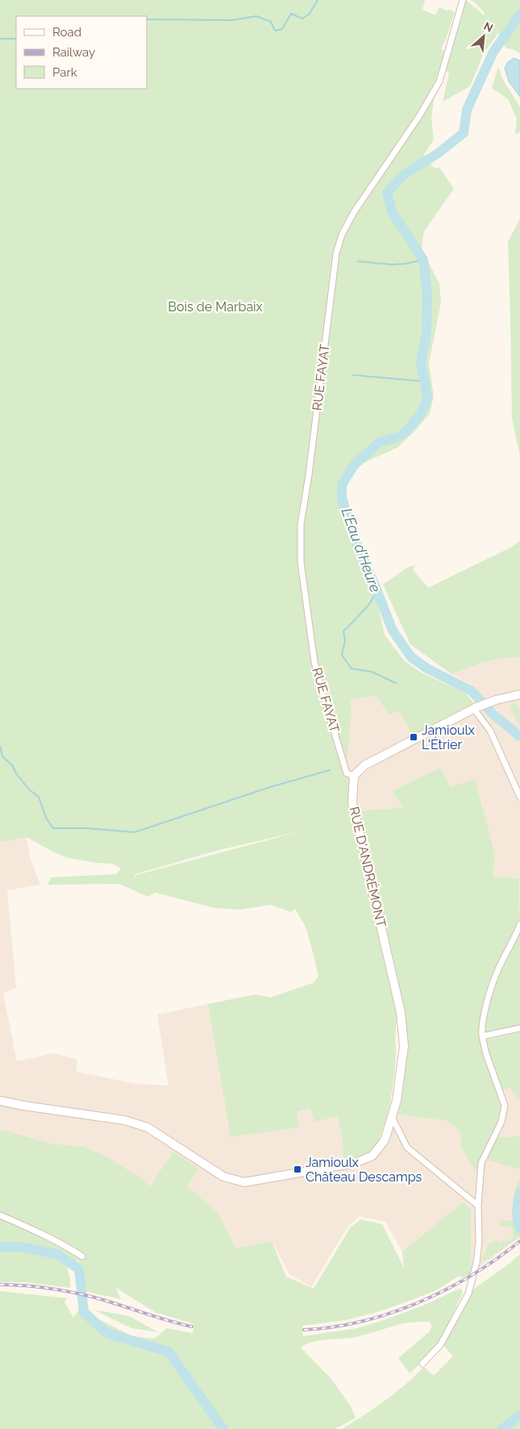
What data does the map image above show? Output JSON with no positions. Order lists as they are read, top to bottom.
{
  "streets": {
    "street": ["RUE FAYAT", "RUE D'ANDRÉMONT"]
  },
  "crossings": [
    ["RUE FAYAT", "RUE D'ANDRÉMONT"]
  ],
  "water": ["L'Eau d'Heure"],
  "parks": ["Bois de Marbaix"],
  "places": {
    "transit": ["Jamioulx L'Étrier", "Jamioulx Château Descamps"]
  },
  "legend": ["Road", "Railway", "Park"],
  "north": "top right"
}
